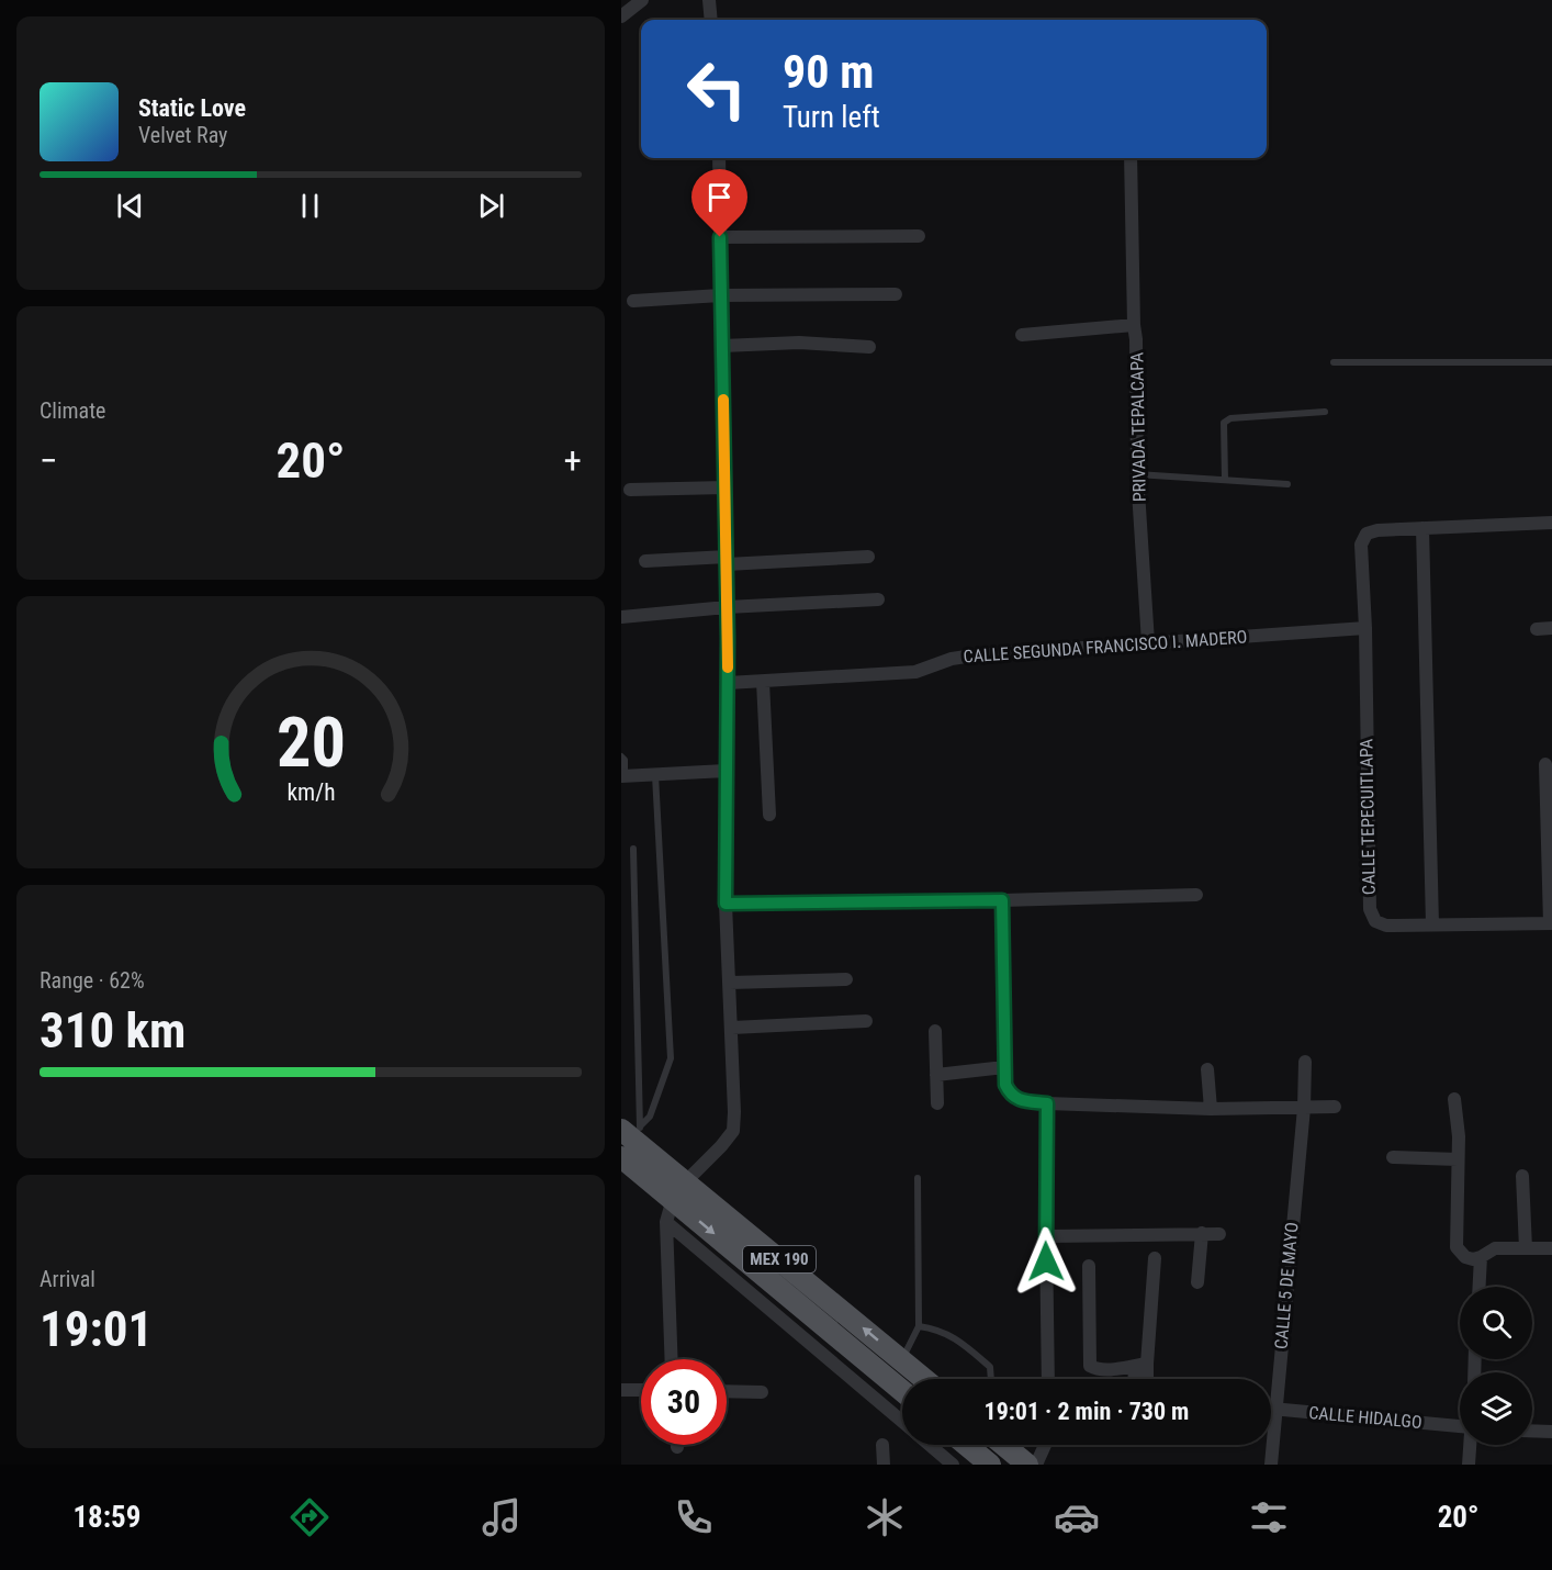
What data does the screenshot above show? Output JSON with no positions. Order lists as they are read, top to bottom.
{
  "streets": {
    "main road": ["MEX 190"],
    "street": [
      "PRIVADA TEPALCAPA",
      "CALLE SEGUNDA FRANCISCO I. MADERO",
      "CALLE TEPECUITLAPA",
      "CALLE 5 DE MAYO",
      "CALLE HIDALGO"
    ]
  },
  "crossings": [
    ["PRIVADA TEPALCAPA", "CALLE SEGUNDA FRANCISCO I. MADERO"],
    ["CALLE SEGUNDA FRANCISCO I. MADERO", "CALLE TEPECUITLAPA"],
    ["CALLE 5 DE MAYO", "CALLE HIDALGO"]
  ],
  "page": {
    "turn": ["90 m", "Turn left"],
    "song": ["Static Love", "Velvet Ray"],
    "tile": [
      "Climate",
      ["Range · 62%", "310 km"],
      ["Arrival", "19:01"]
    ],
    "heat": ["−", "20°", "+"],
    "limit": "30",
    "trip": "19:01 · 2 min · 730 m",
    "tabs": ["18:59", "20°"],
    "gauge": ["20", "km/h"]
  }
}
